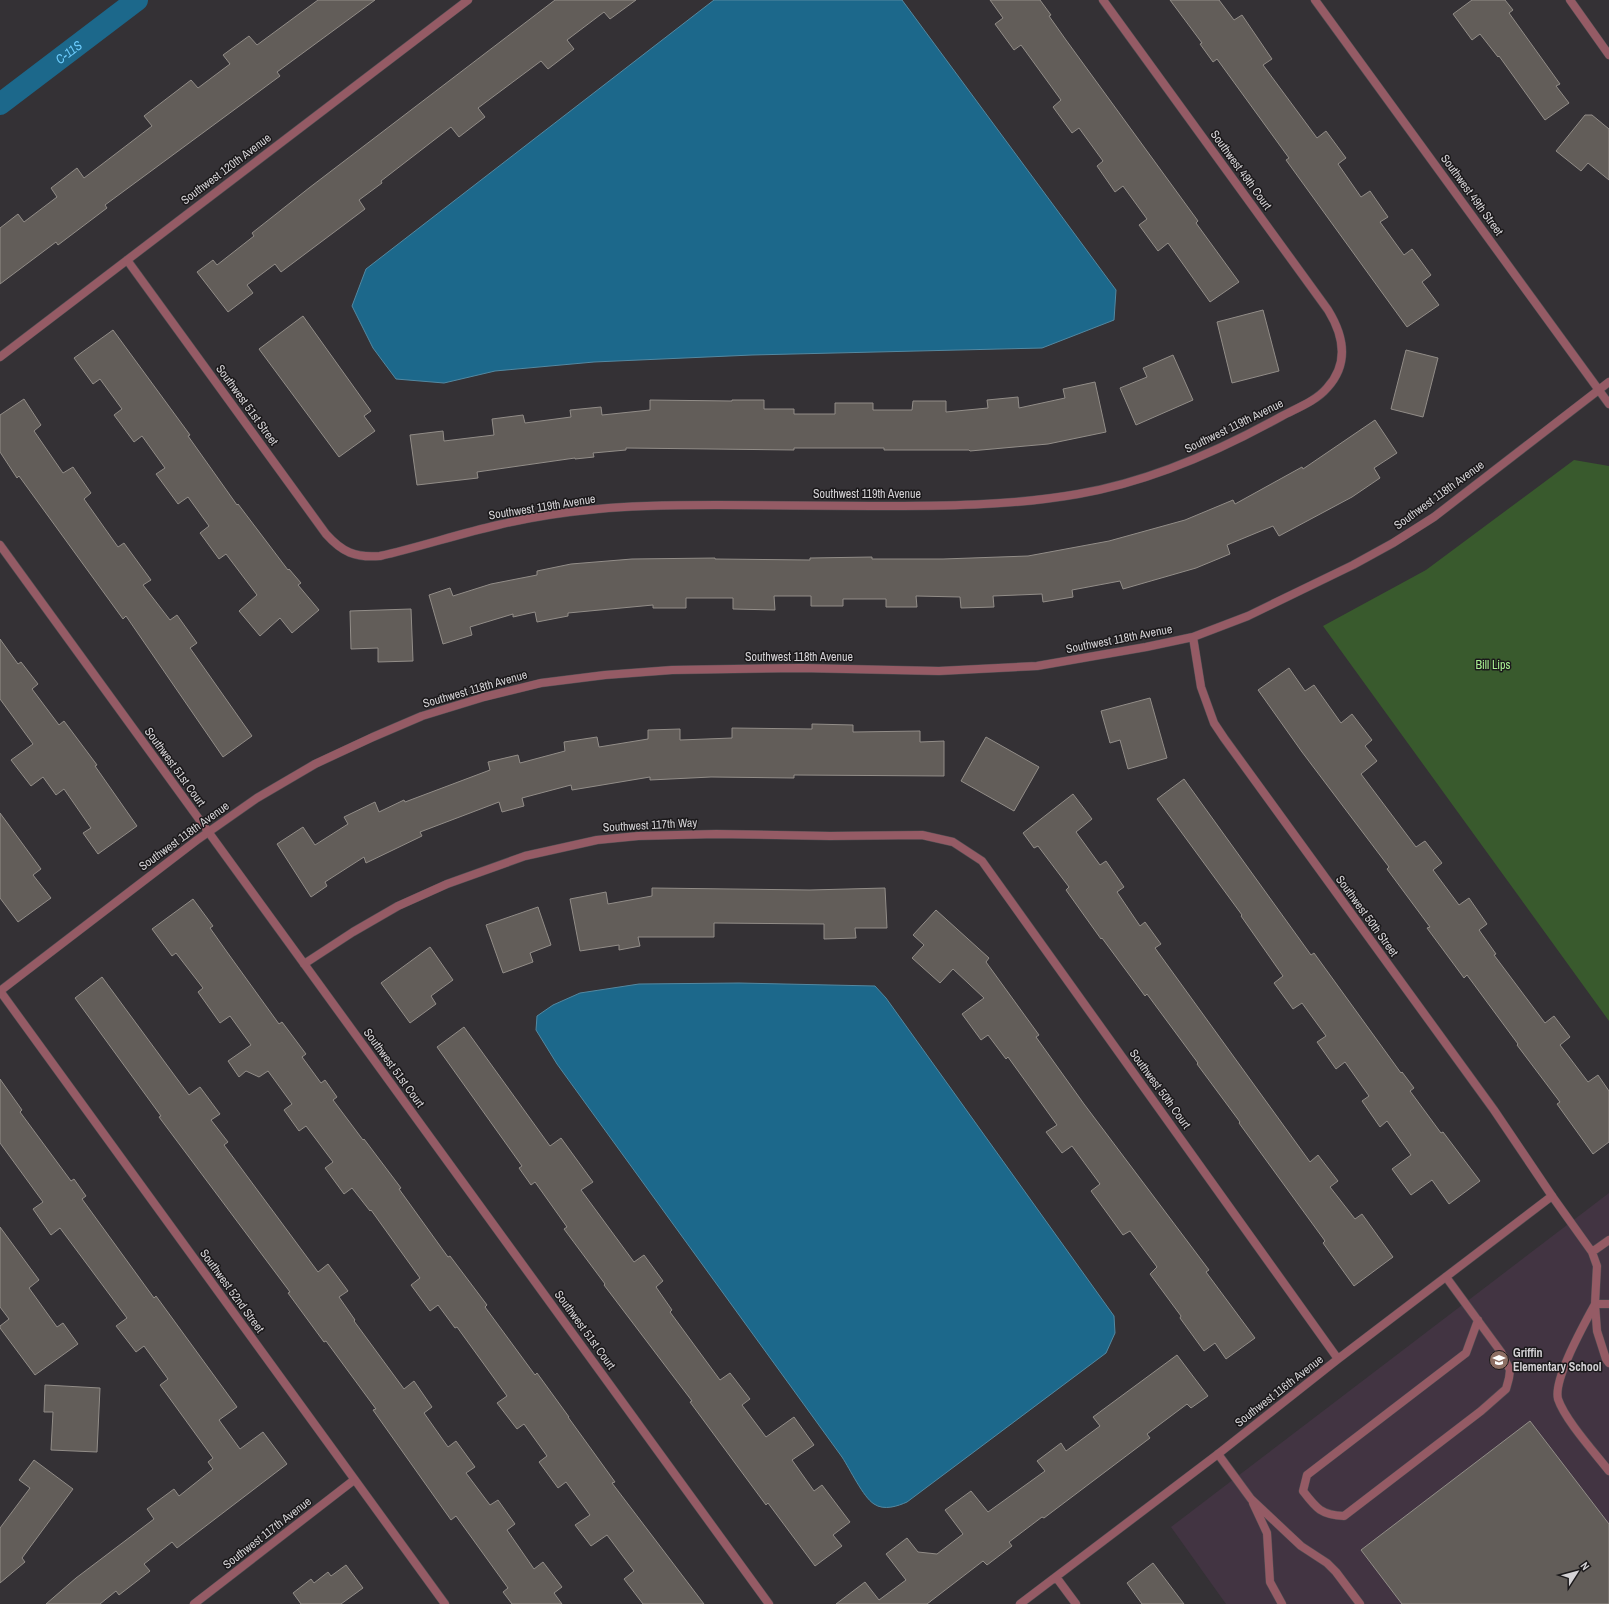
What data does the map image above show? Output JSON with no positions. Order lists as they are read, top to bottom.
{
  "streets": {
    "street": [
      "Southwest 120th Avenue",
      "Southwest 49th Court",
      "Southwest 49th Street",
      "Southwest 51st Street",
      "Southwest 119th Avenue",
      "Southwest 118th Avenue",
      "Southwest 51st Court",
      "Southwest 117th Way",
      "Southwest 50th Street",
      "Southwest 50th Court",
      "Southwest 52nd Street",
      "Southwest 116th Avenue",
      "Southwest 117th Avenue"
    ]
  },
  "crossings": [
    ["Southwest 120th Avenue", "Southwest 51st Street"],
    ["Southwest 49th Court", "Southwest 119th Avenue"],
    ["Southwest 49th Street", "Southwest 118th Avenue"],
    ["Southwest 51st Street", "Southwest 119th Avenue"],
    ["Southwest 118th Avenue", "Southwest 51st Court"],
    ["Southwest 118th Avenue", "Southwest 50th Street"],
    ["Southwest 118th Avenue", "Southwest 52nd Street"],
    ["Southwest 51st Court", "Southwest 117th Way"],
    ["Southwest 117th Way", "Southwest 50th Court"],
    ["Southwest 50th Street", "Southwest 116th Avenue"],
    ["Southwest 50th Court", "Southwest 116th Avenue"],
    ["Southwest 52nd Street", "Southwest 117th Avenue"]
  ],
  "water": ["C-11S"],
  "parks": ["Bill Lips"],
  "places": {
    "school or university": ["Griffin Elementary School"]
  },
  "north": "top right"
}
